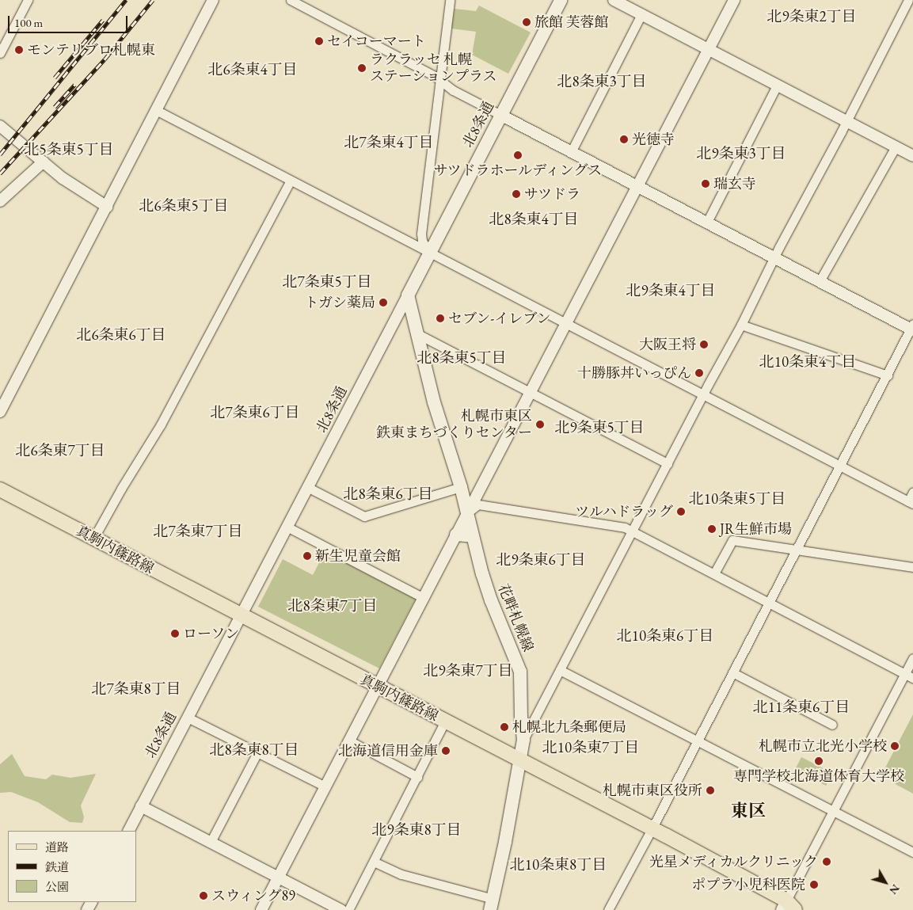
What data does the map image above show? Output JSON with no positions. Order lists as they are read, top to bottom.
{
  "streets": {
    "main road": ["北8条通", "真駒内篠路線", "花畔札幌線"]
  },
  "crossings": [
    ["北8条通", "真駒内篠路線"],
    ["北8条通", "花畔札幌線"],
    ["真駒内篠路線", "花畔札幌線"]
  ],
  "districts": [
    "北9条東2丁目",
    "北6条東4丁目",
    "北8条東3丁目",
    "北7条東4丁目",
    "北5条東5丁目",
    "北9条東3丁目",
    "北6条東5丁目",
    "北8条東4丁目",
    "北7条東5丁目",
    "北9条東4丁目",
    "北6条東6丁目",
    "北8条東5丁目",
    "北10条東4丁目",
    "北7条東6丁目",
    "北9条東5丁目",
    "北6条東7丁目",
    "北8条東6丁目",
    "北10条東5丁目",
    "北7条東7丁目",
    "北9条東6丁目",
    "北8条東7丁目",
    "北10条東6丁目",
    "北9条東7丁目",
    "北7条東8丁目",
    "北11条東6丁目",
    "北10条東7丁目",
    "北8条東8丁目",
    "東区",
    "北9条東8丁目",
    "北10条東8丁目"
  ],
  "places": [
    "旅館 芙蓉館",
    "セイコーマート",
    "モンテリブロ札幌東",
    "ラクラッセ 札幌 ステーションプラス",
    "光徳寺",
    "サツドラホールディングス",
    "瑞玄寺",
    "サツドラ",
    "トガシ薬局",
    "セブン-イレブン",
    "大阪王将",
    "十勝豚丼いっぴん",
    "札幌市東区 鉄東まちづくりセンター",
    "ツルハドラッグ",
    "JR生鮮市場",
    "新生児童会館",
    "ローソン",
    "札幌北九条郵便局",
    "札幌市立北光小学校",
    "北海道信用金庫",
    "専門学校北海道体育大学校",
    "札幌市東区役所",
    "光星メディカルクリニック",
    "ポプラ小児科医院",
    "スウィング89"
  ],
  "legend": ["道路", "鉄道", "公園"],
  "scale_bar": "100 m",
  "north": "bottom right"
}
